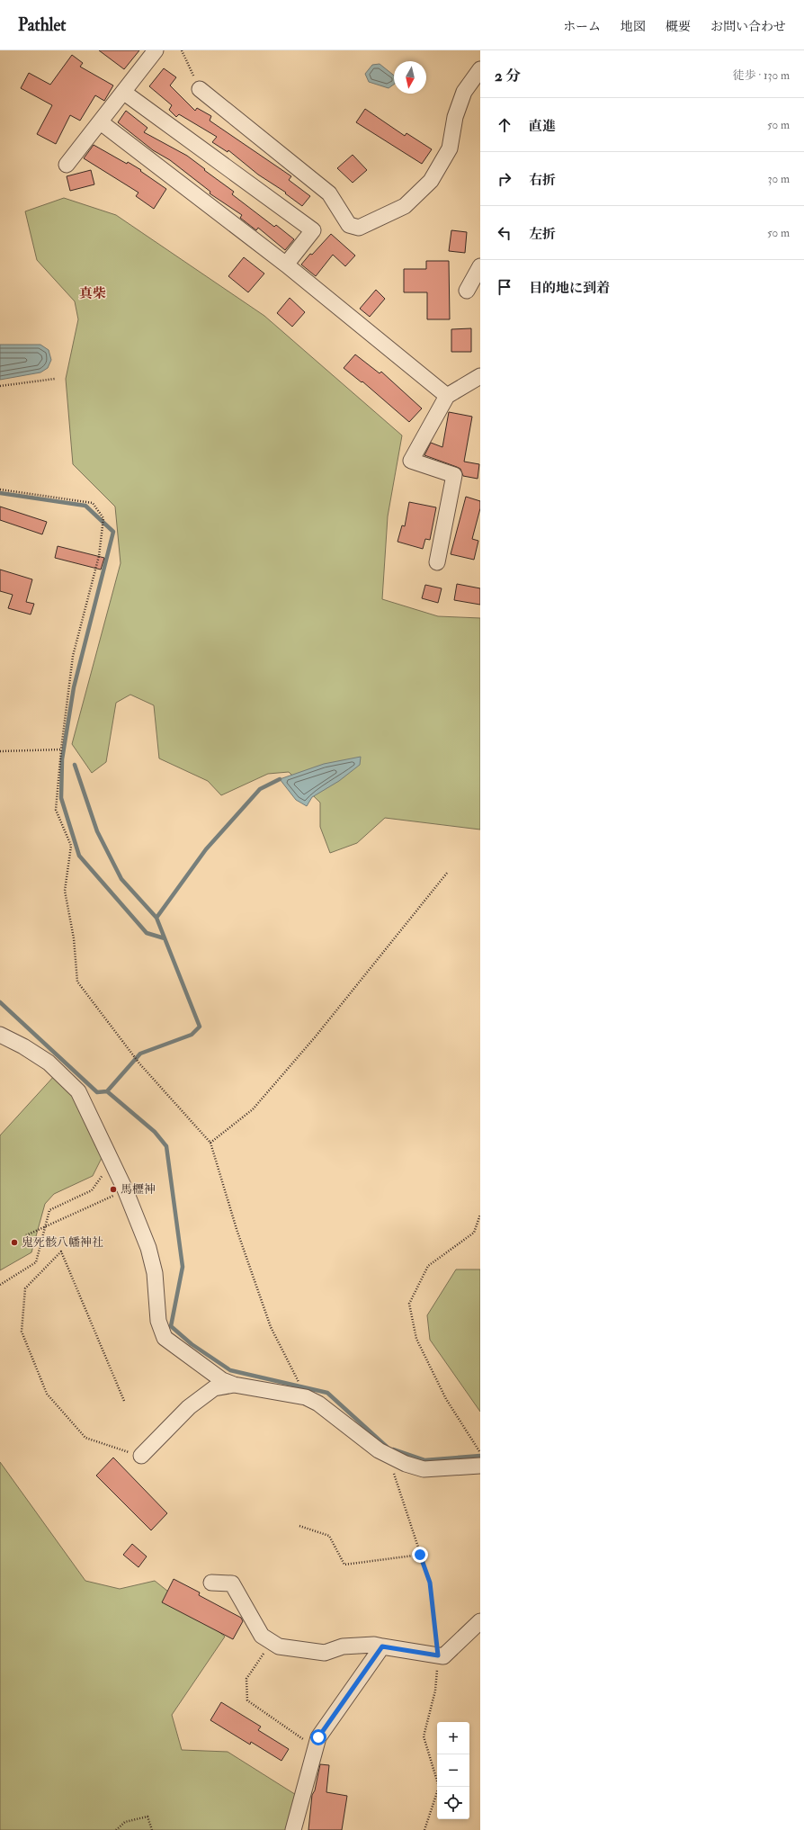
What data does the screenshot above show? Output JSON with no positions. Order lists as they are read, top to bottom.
{
  "districts": ["真柴"],
  "places": ["馬櫪神", "鬼死骸八幡神社"],
  "north": "bottom",
  "page": {
    "header": "Pathlet",
    "nav": [
      "ホーム",
      "地図",
      "概要",
      "お問い合わせ"
    ],
    "heading": ["2 分", "徒歩 · 130 m"],
    "list": [
      ["直進", "50 m"],
      ["右折", "30 m"],
      ["左折", "50 m"],
      "目的地に到着"
    ],
    "map_buttons": ["+", "−"]
  }
}
